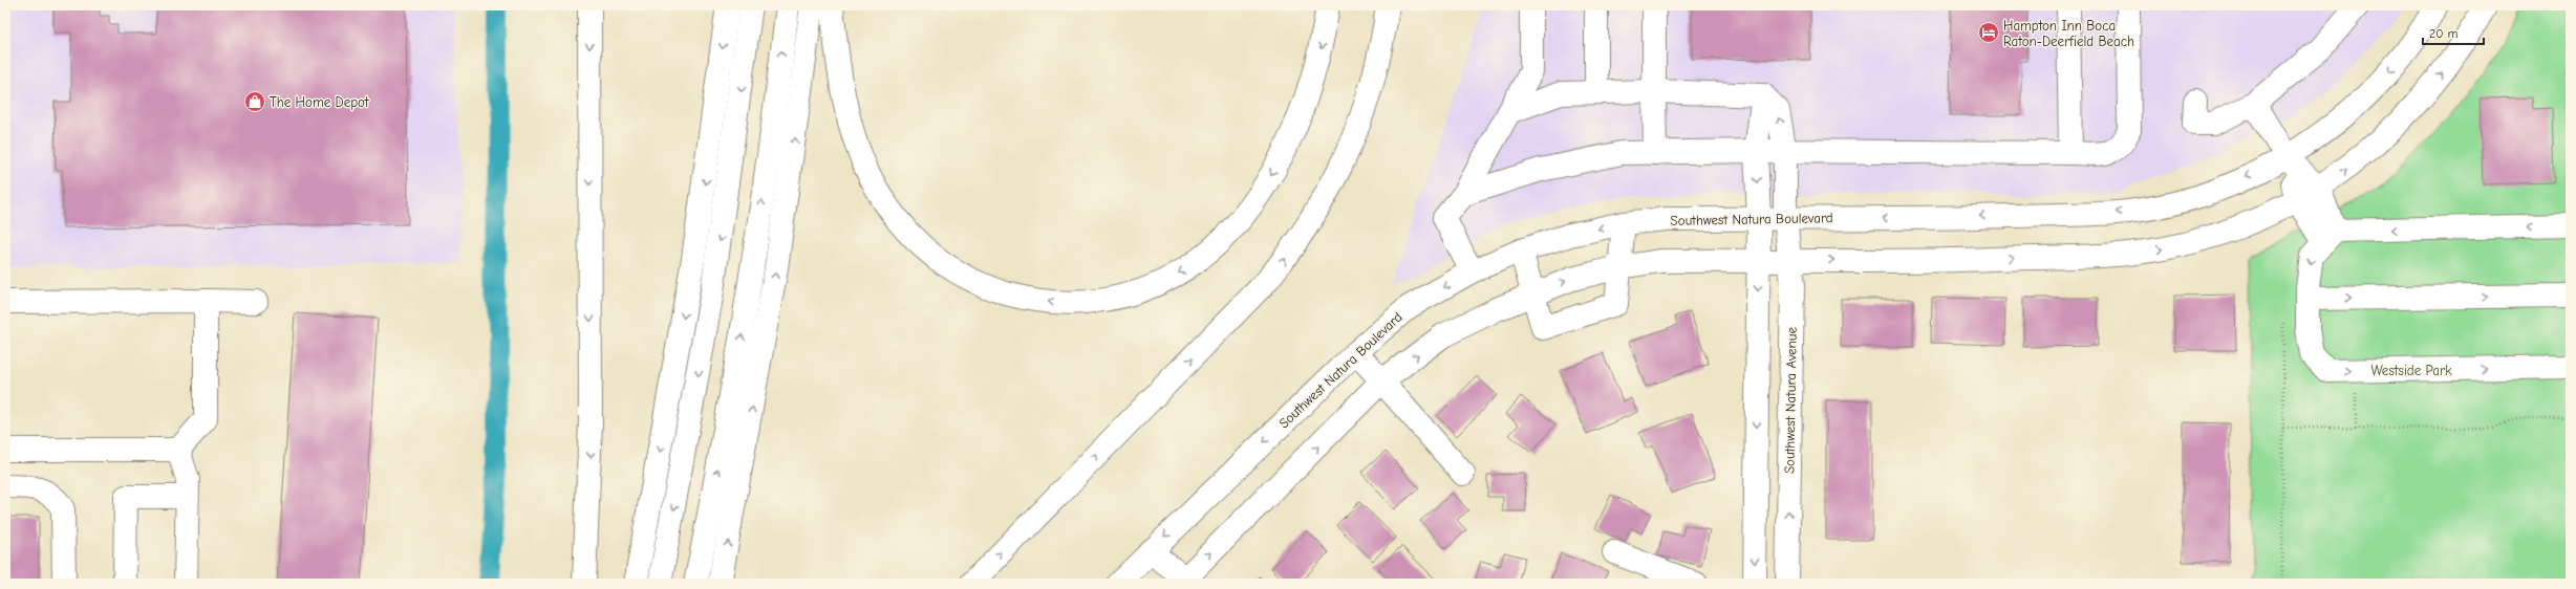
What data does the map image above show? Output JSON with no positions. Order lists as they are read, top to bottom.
{
  "streets": {
    "main road": ["Southwest Natura Boulevard", "Southwest Natura Avenue"]
  },
  "crossings": [
    ["Southwest Natura Boulevard", "Southwest Natura Avenue"]
  ],
  "parks": ["Westside Park"],
  "places": {
    "hotel": ["Hampton Inn Boca Raton-Deerfield Beach"],
    "shop": ["The Home Depot"]
  },
  "scale_bar": "20 m"
}
